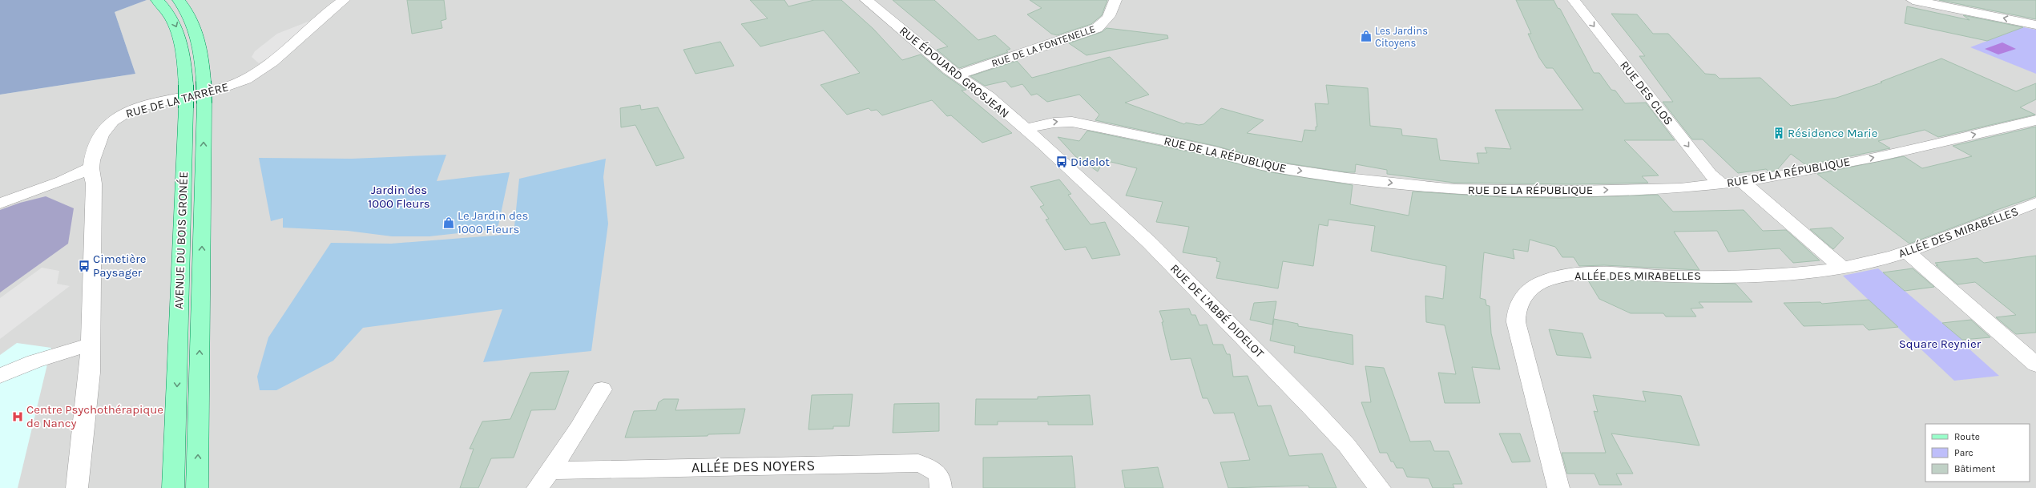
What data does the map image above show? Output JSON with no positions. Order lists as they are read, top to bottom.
{
  "streets": {
    "main road": ["AVENUE DU BOIS GRONÉE"],
    "street": [
      "RUE DE LA FONTENELLE",
      "RUE ÉDOUARD GROSJEAN",
      "RUE DES CLOS",
      "RUE DE LA TARRÈRE",
      "RUE DE LA RÉPUBLIQUE",
      "ALLÉE DES MIRABELLES",
      "RUE DE L'ABBÉ DIDELOT",
      "ALLÉE DES NOYERS"
    ]
  },
  "crossings": [
    ["RUE DE LA FONTENELLE", "RUE ÉDOUARD GROSJEAN"],
    ["RUE ÉDOUARD GROSJEAN", "RUE DE LA RÉPUBLIQUE"],
    ["RUE ÉDOUARD GROSJEAN", "RUE DE L'ABBÉ DIDELOT"],
    ["RUE DES CLOS", "RUE DE LA RÉPUBLIQUE"]
  ],
  "one_way": ["RUE DES CLOS", "RUE DE LA RÉPUBLIQUE"],
  "parks": ["Jardin des 1000 Fleurs", "Square Reynier"],
  "places": {
    "shop": ["Les Jardins Citoyens", "Le Jardin des 1000 Fleurs"],
    "building": ["Résidence Marie"],
    "bus stop": ["Didelot", "Cimetière Paysager"],
    "hospital": ["Centre Psychothérapique de Nancy"]
  },
  "legend": ["Route", "Parc", "Bâtiment"]
}
